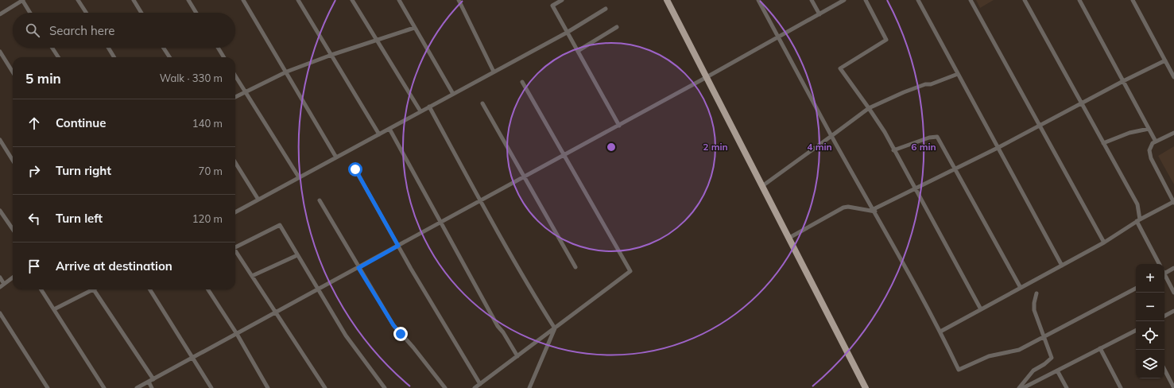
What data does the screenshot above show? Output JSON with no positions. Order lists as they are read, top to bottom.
{
  "page": {
    "search": "Search here",
    "heading": ["5 min", "Walk · 330 m"],
    "list": [
      ["Continue", "140 m"],
      ["Turn right", "70 m"],
      ["Turn left", "120 m"],
      "Arrive at destination"
    ],
    "map_buttons": ["+", "−"]
  },
  "rings": ["2 min", "4 min", "6 min"]
}
